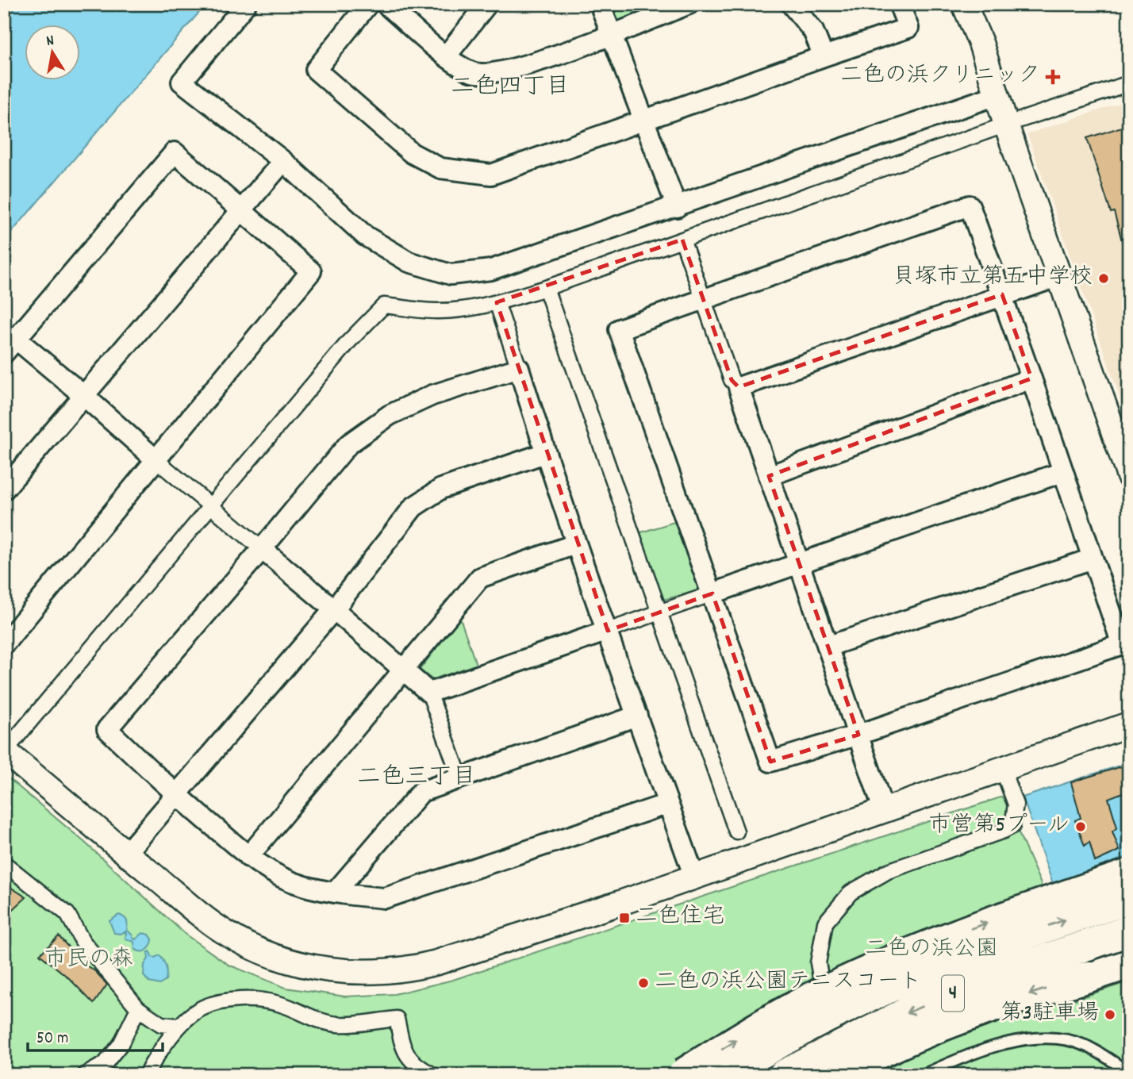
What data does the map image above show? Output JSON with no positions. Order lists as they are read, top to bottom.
{
  "streets": {
    "highway": ["4"]
  },
  "districts": ["二色四丁目", "二色三丁目"],
  "parks": ["二色の浜公園", "市民の森"],
  "places": {
    "health": ["二色の浜クリニック"],
    "other": [
      "貝塚市立第五中学校",
      "市営第5プール",
      "二色の浜公園テニスコート",
      "第3駐車場"
    ],
    "transit": ["二色住宅"]
  },
  "scale_bar": "50 m",
  "north": "top"
}
